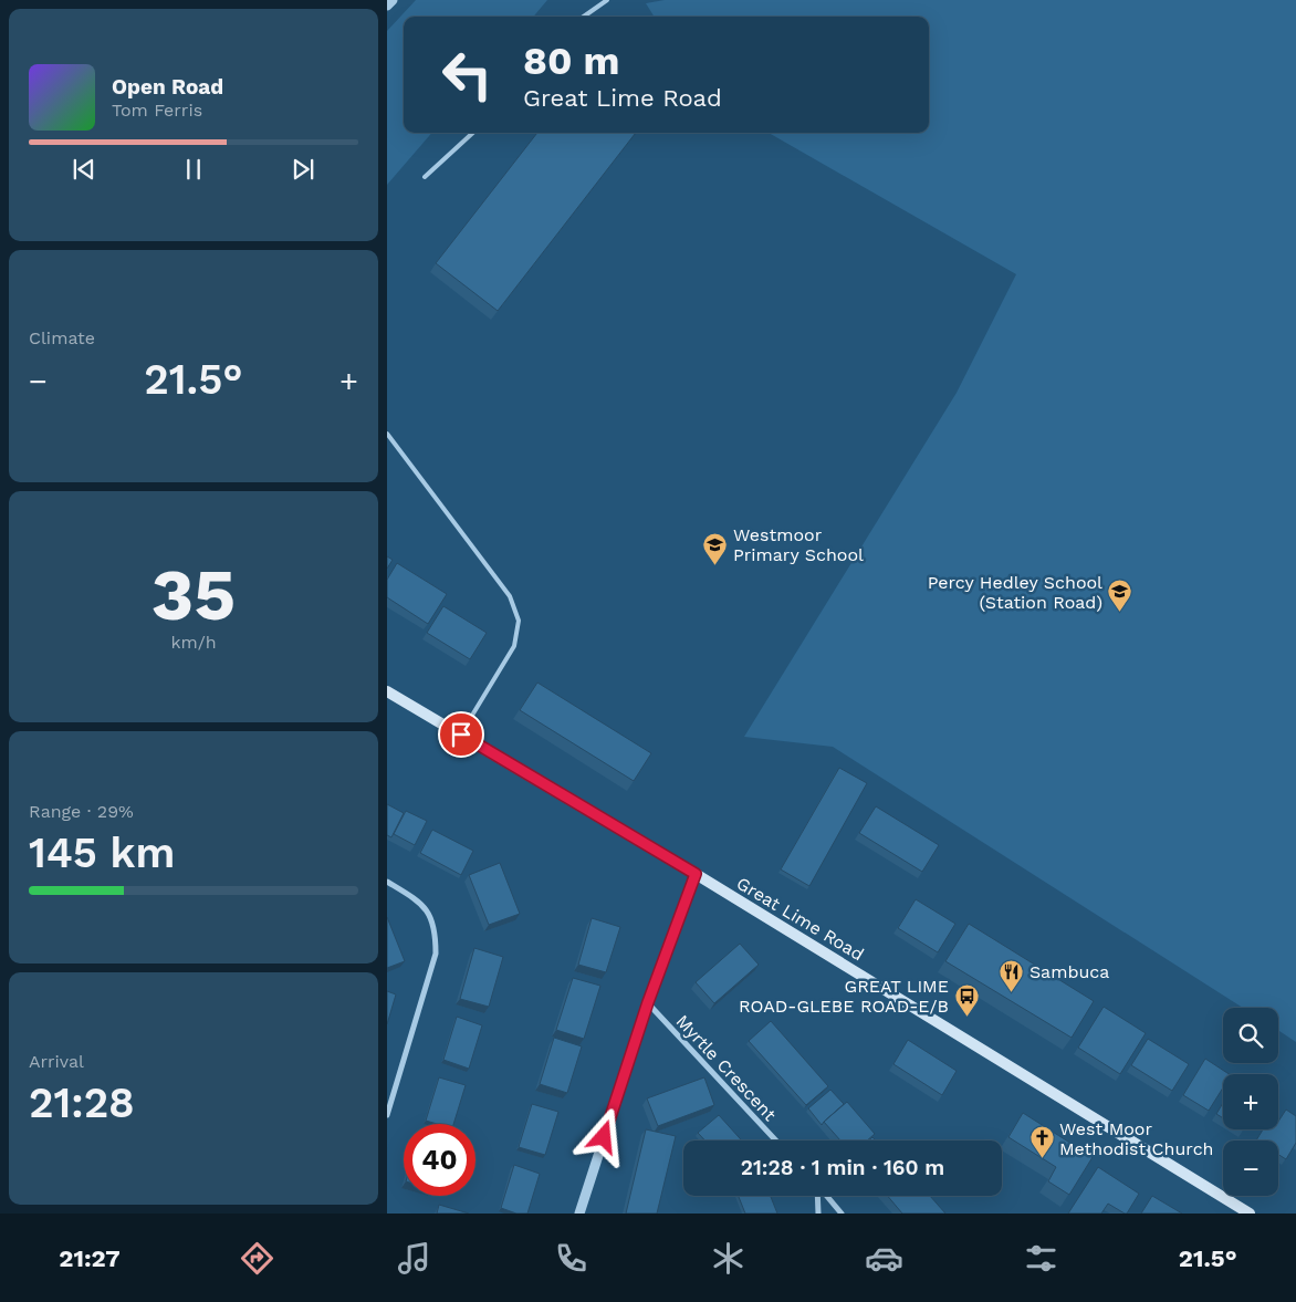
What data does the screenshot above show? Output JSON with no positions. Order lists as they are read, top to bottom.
{
  "streets": {
    "main road": ["Great Lime Road"],
    "street": ["Myrtle Crescent"]
  },
  "places": {
    "school or university": ["Westmoor Primary School", "Percy Hedley School (Station Road)"],
    "restaurant": ["Sambuca"],
    "bus stop": ["GREAT LIME ROAD-GLEBE ROAD-E/B"],
    "church": ["West Moor Methodist Church"]
  },
  "page": {
    "turn": ["80 m", "Great Lime Road"],
    "song": ["Open Road", "Tom Ferris"],
    "tile": [
      "Climate",
      ["35", "km/h"],
      ["Range · 29%", "145 km"],
      ["Arrival", "21:28"]
    ],
    "heat": ["−", "21.5°", "+"],
    "map_buttons": ["+", "−"],
    "limit": "40",
    "trip": "21:28 · 1 min · 160 m",
    "tabs": ["21:27", "21.5°"]
  }
}
